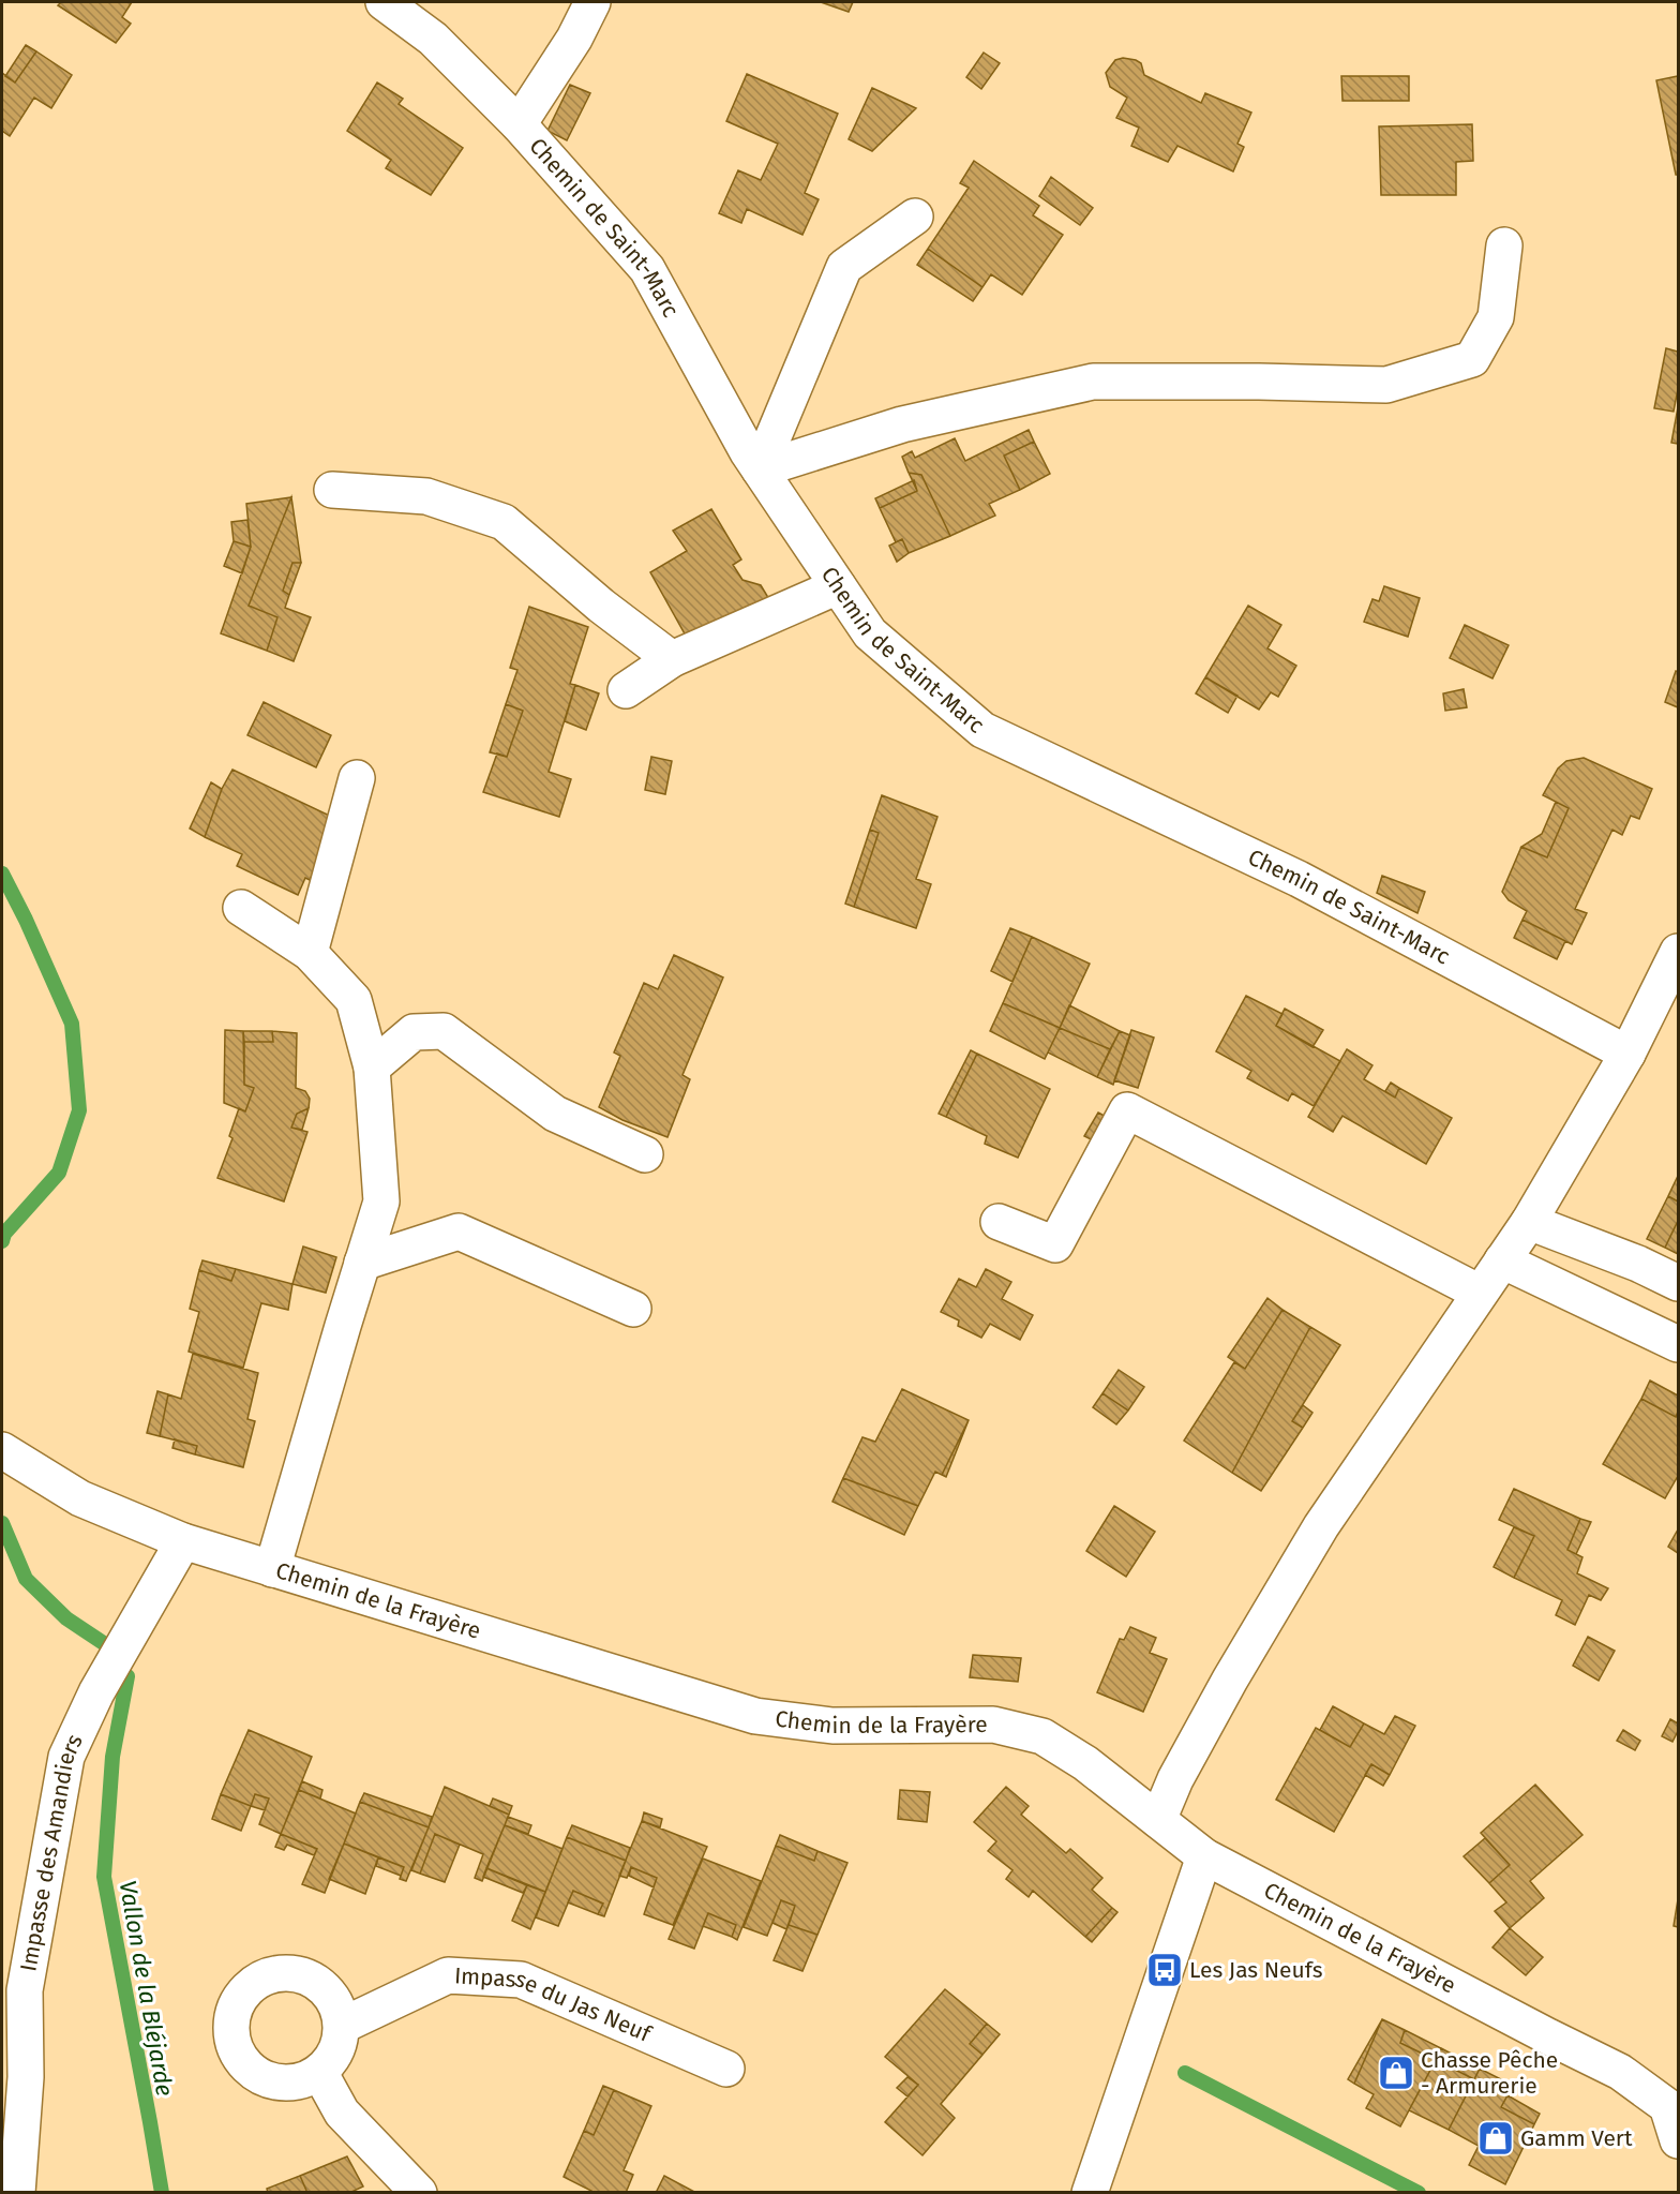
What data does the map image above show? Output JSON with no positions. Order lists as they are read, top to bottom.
{
  "streets": {
    "street": [
      "Chemin de Saint-Marc",
      "Chemin de la Frayère",
      "Impasse des Amandiers",
      "Impasse du Jas Neuf"
    ]
  },
  "crossings": [
    ["Chemin de la Frayère", "Impasse des Amandiers"]
  ],
  "water": ["Vallon de la Bléjarde"],
  "places": {
    "bus stop": ["Les Jas Neufs"],
    "shop": ["Chasse Pêche - Armurerie", "Gamm Vert"]
  }
}
